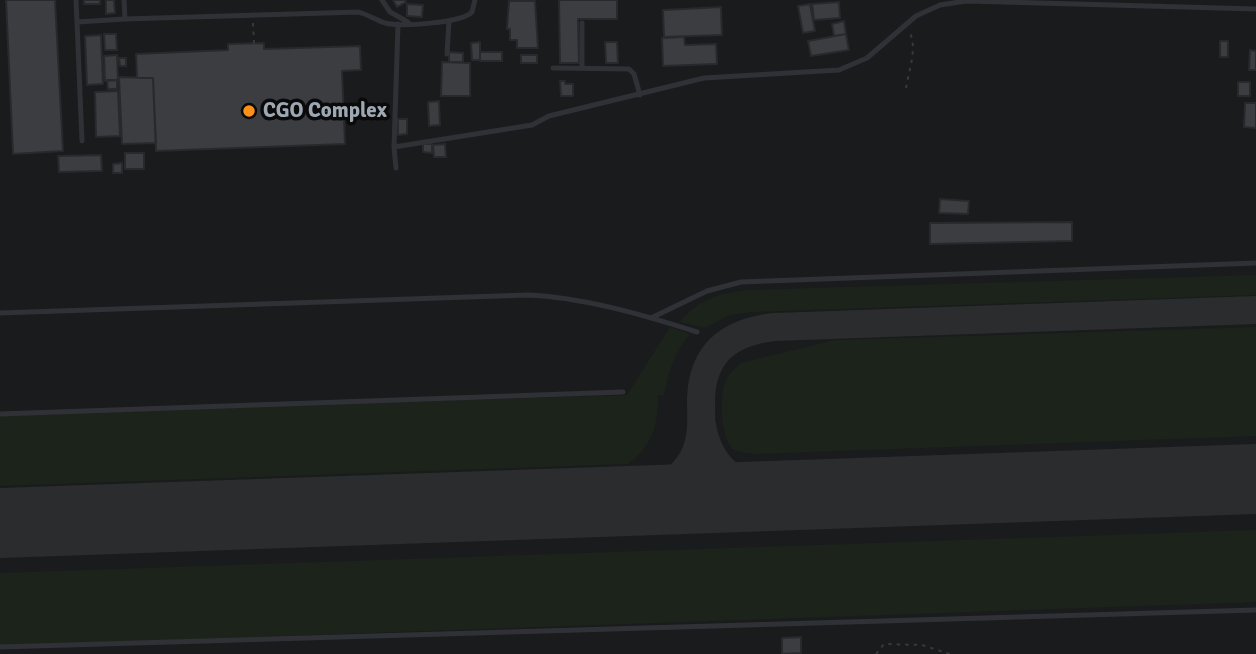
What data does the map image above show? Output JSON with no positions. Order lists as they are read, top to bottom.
{
  "places": ["CGO Complex"]
}
